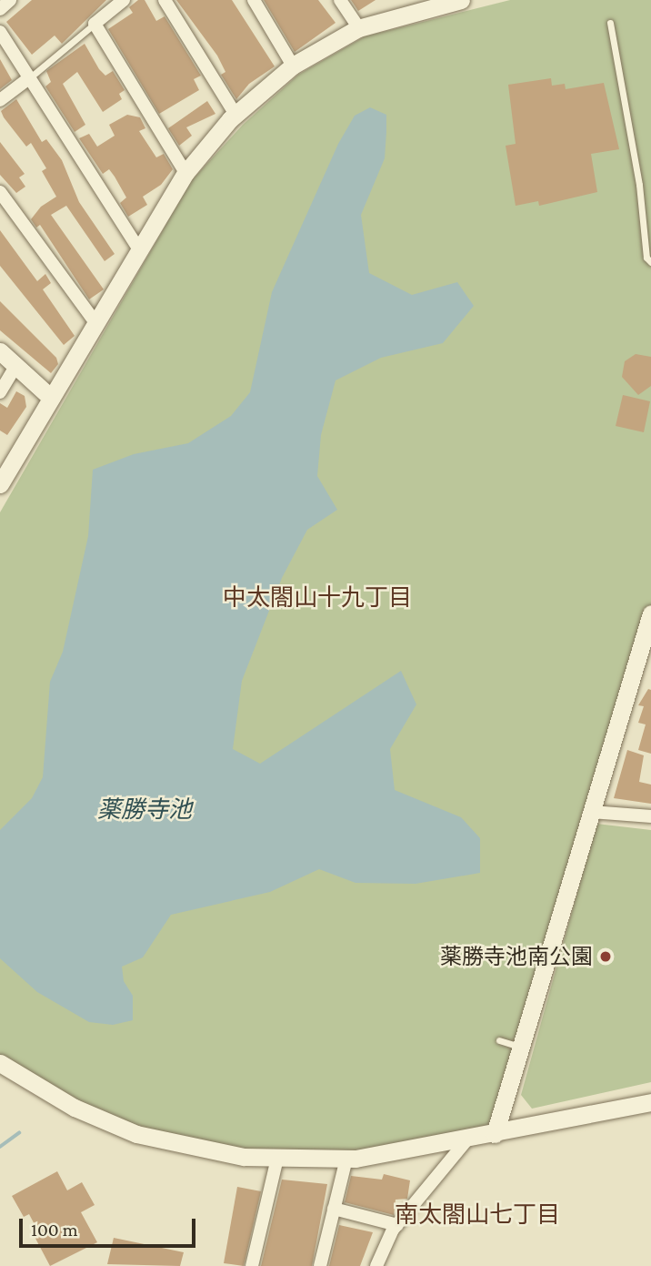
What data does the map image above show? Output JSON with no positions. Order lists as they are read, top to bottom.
{
  "districts": ["中太閤山十九丁目", "南太閤山七丁目"],
  "water": ["薬勝寺池"],
  "places": ["薬勝寺池南公園"],
  "scale_bar": "100 m"
}
